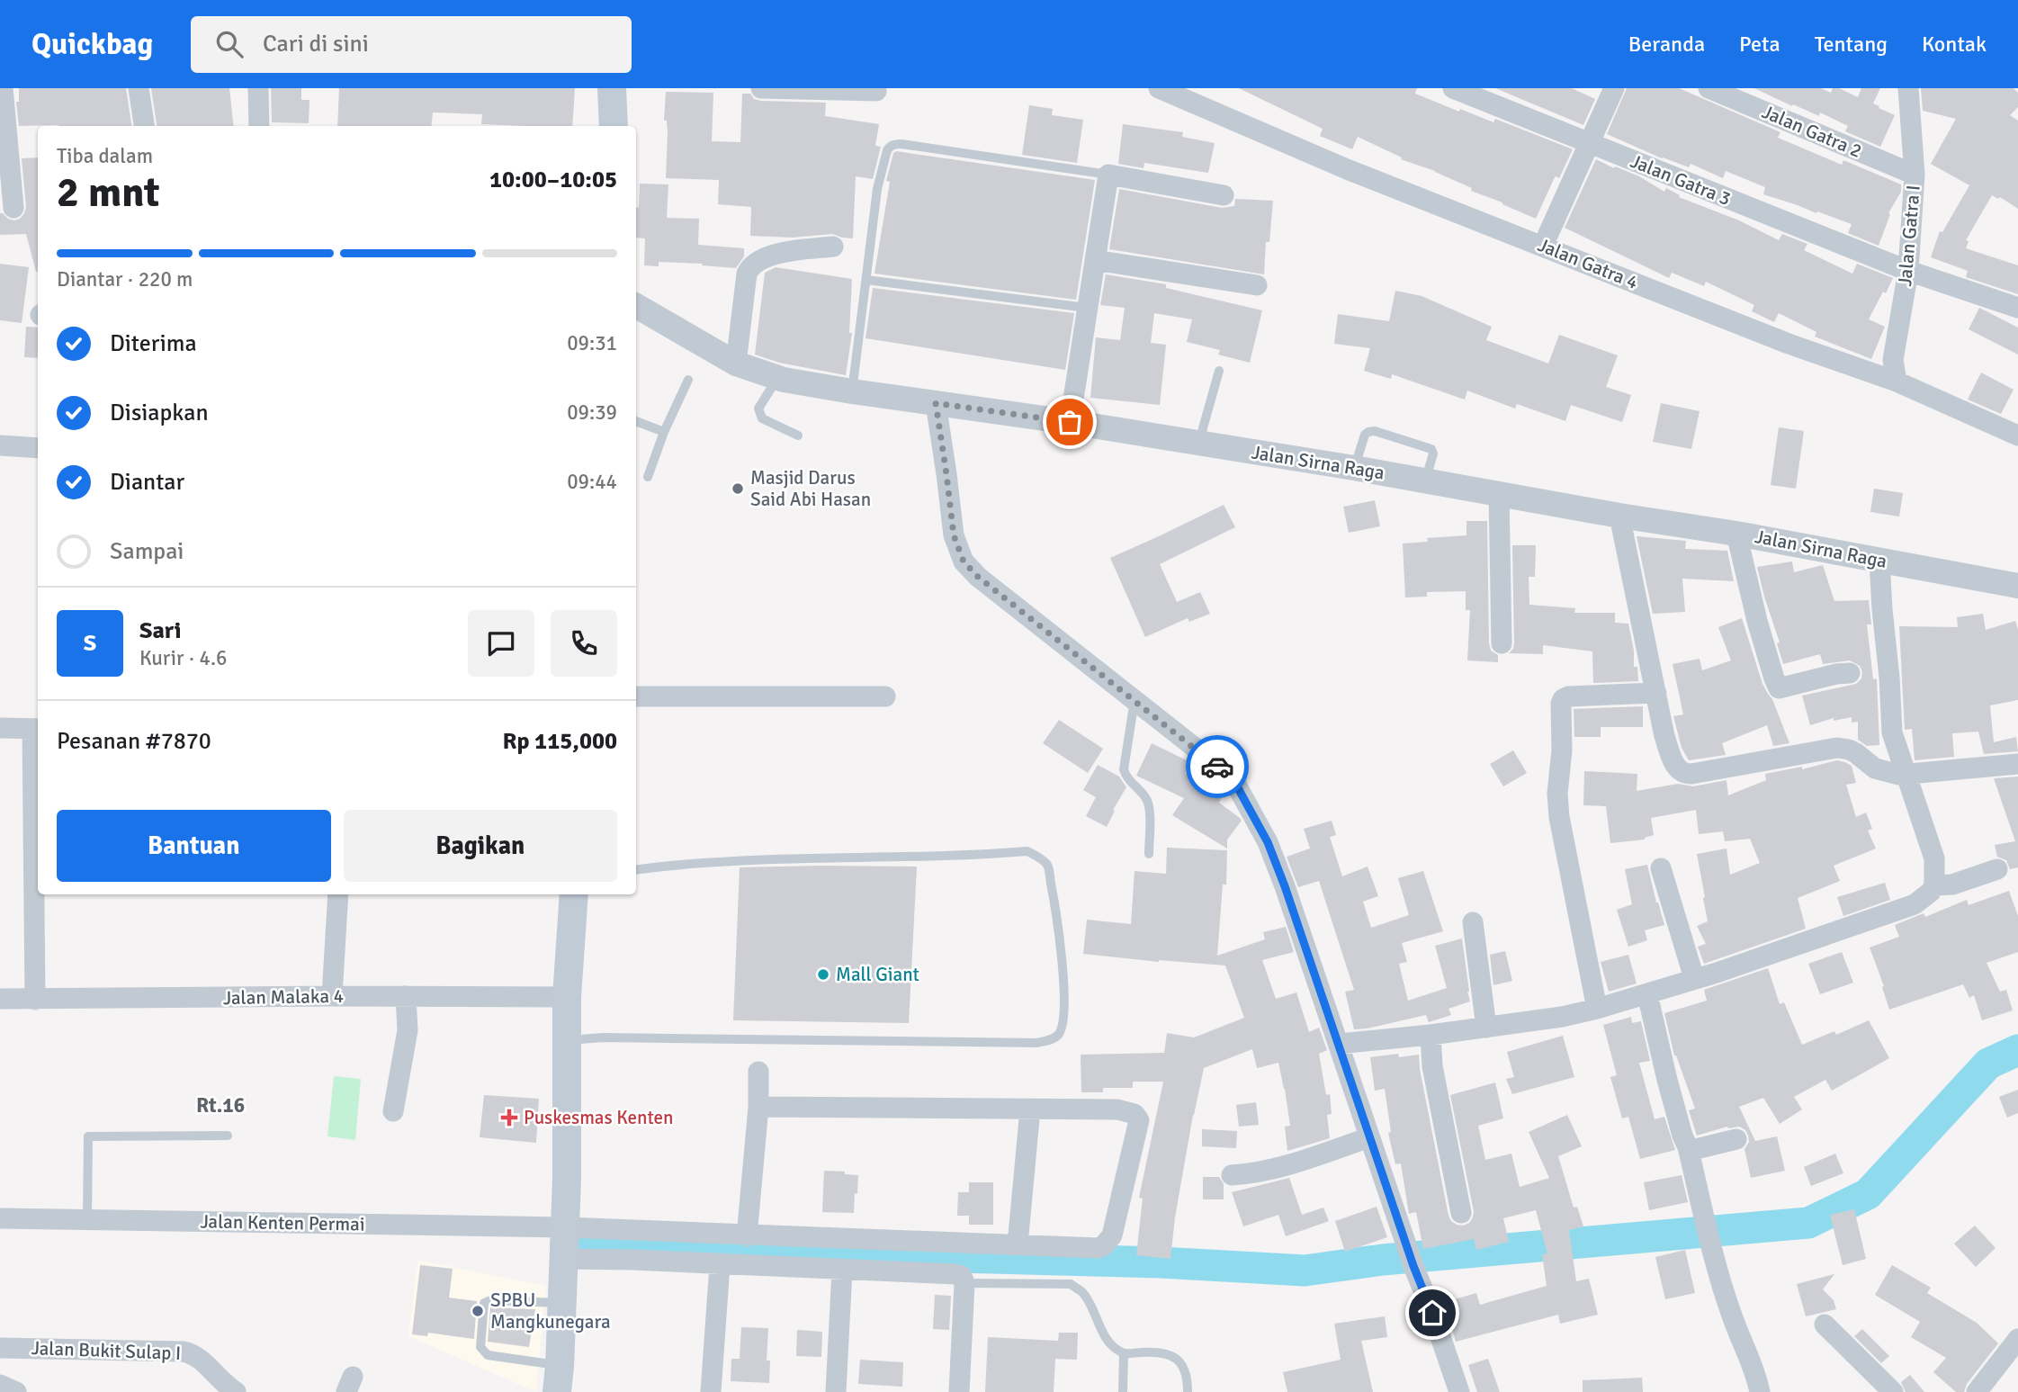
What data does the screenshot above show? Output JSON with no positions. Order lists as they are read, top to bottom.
{
  "streets": {
    "street": [
      "Jalan Gatra 2",
      "Jalan Gatra 3",
      "Jalan Gatra I",
      "Jalan Gatra 4",
      "Jalan Sirna Raga",
      "Jalan Malaka 4",
      "Jalan Kenten Permai",
      "Jalan Bukit Sulap I"
    ]
  },
  "crossings": [
    ["Jalan Gatra 2", "Jalan Gatra I"],
    ["Jalan Gatra 3", "Jalan Gatra I"],
    ["Jalan Gatra I", "Jalan Gatra 4"]
  ],
  "districts": ["Rt.16"],
  "places": {
    "other": ["Masjid Darus Said Abi Hasan", "Mall Giant", "SPBU Mangkunegara"],
    "health": ["Puskesmas Kenten"]
  },
  "page": {
    "header": "Quickbag",
    "search": "Cari di sini",
    "nav": [
      "Beranda",
      "Peta",
      "Tentang",
      "Kontak"
    ],
    "heading": ["2 mnt", "Tiba dalam", "10:00–10:05"],
    "panel": [
      "Sari",
      "Kurir · 4.6",
      "Pesanan #7870",
      "Rp 115,000"
    ],
    "bar": "Diantar · 220 m",
    "list": [
      ["Diterima", "09:31"],
      ["Disiapkan", "09:39"],
      ["Diantar", "09:44"],
      "Sampai"
    ],
    "round": "S",
    "buttons": ["Bantuan", "Bagikan"]
  }
}
